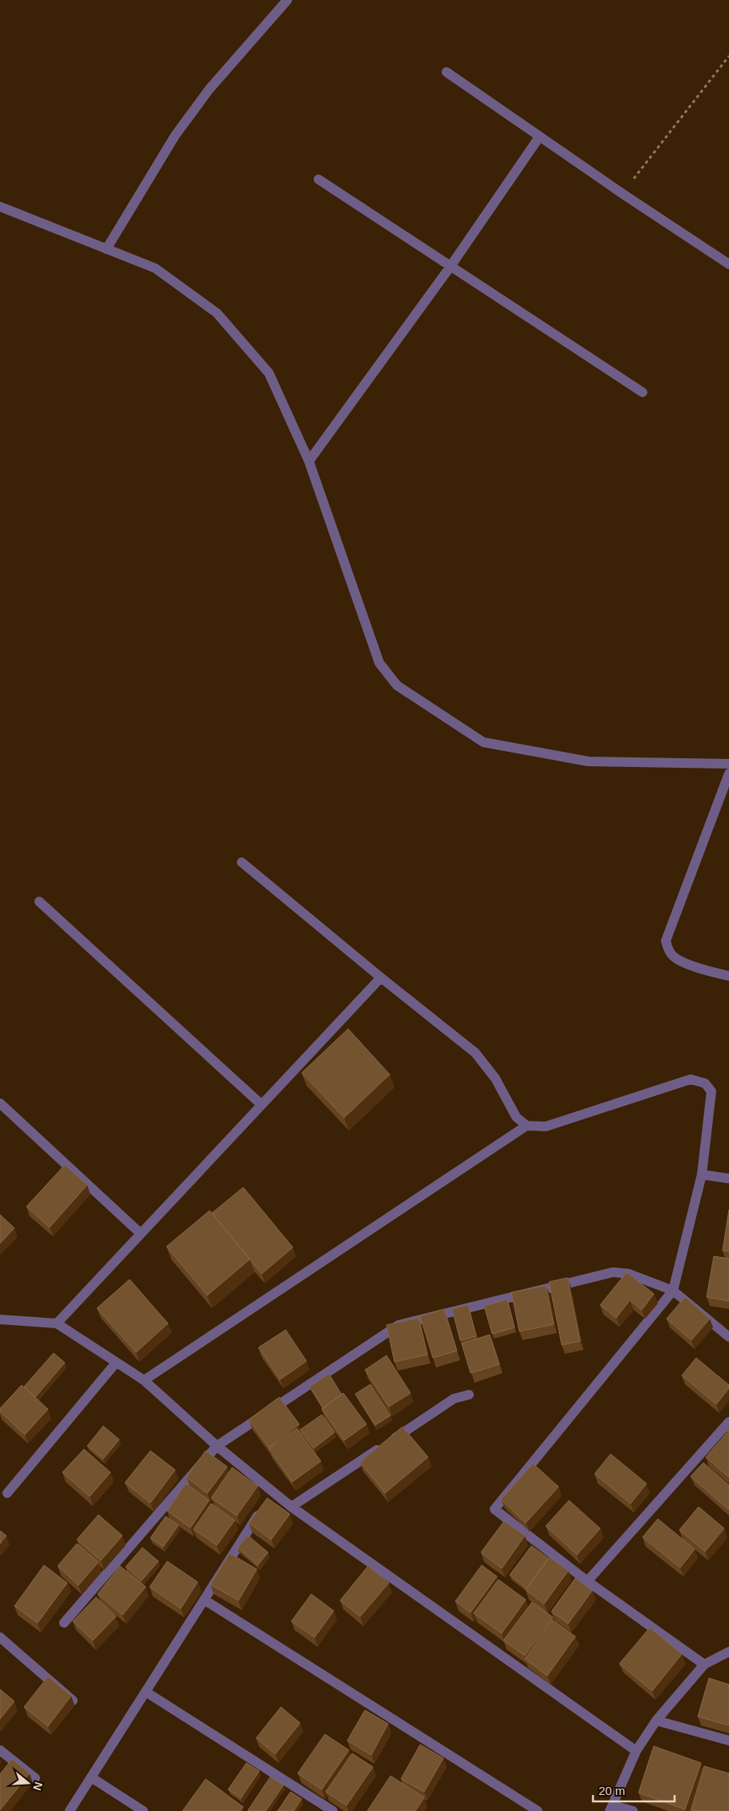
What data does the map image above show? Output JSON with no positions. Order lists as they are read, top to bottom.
{
  "scale_bar": "20 m",
  "north": "right"
}
